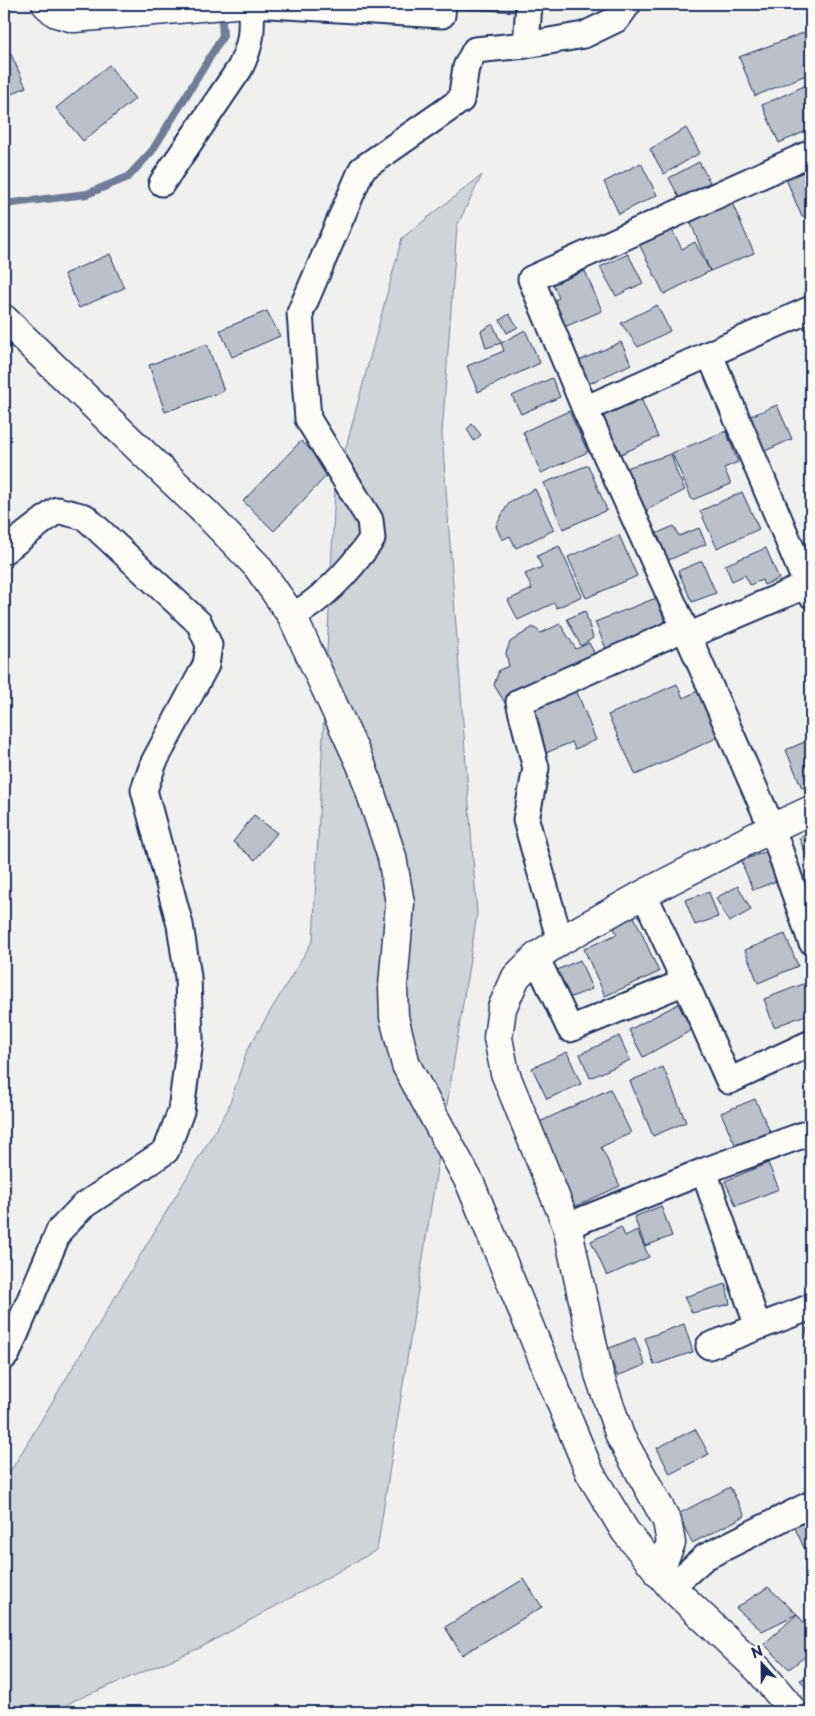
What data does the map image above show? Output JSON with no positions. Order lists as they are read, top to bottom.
{
  "north": "top"
}
